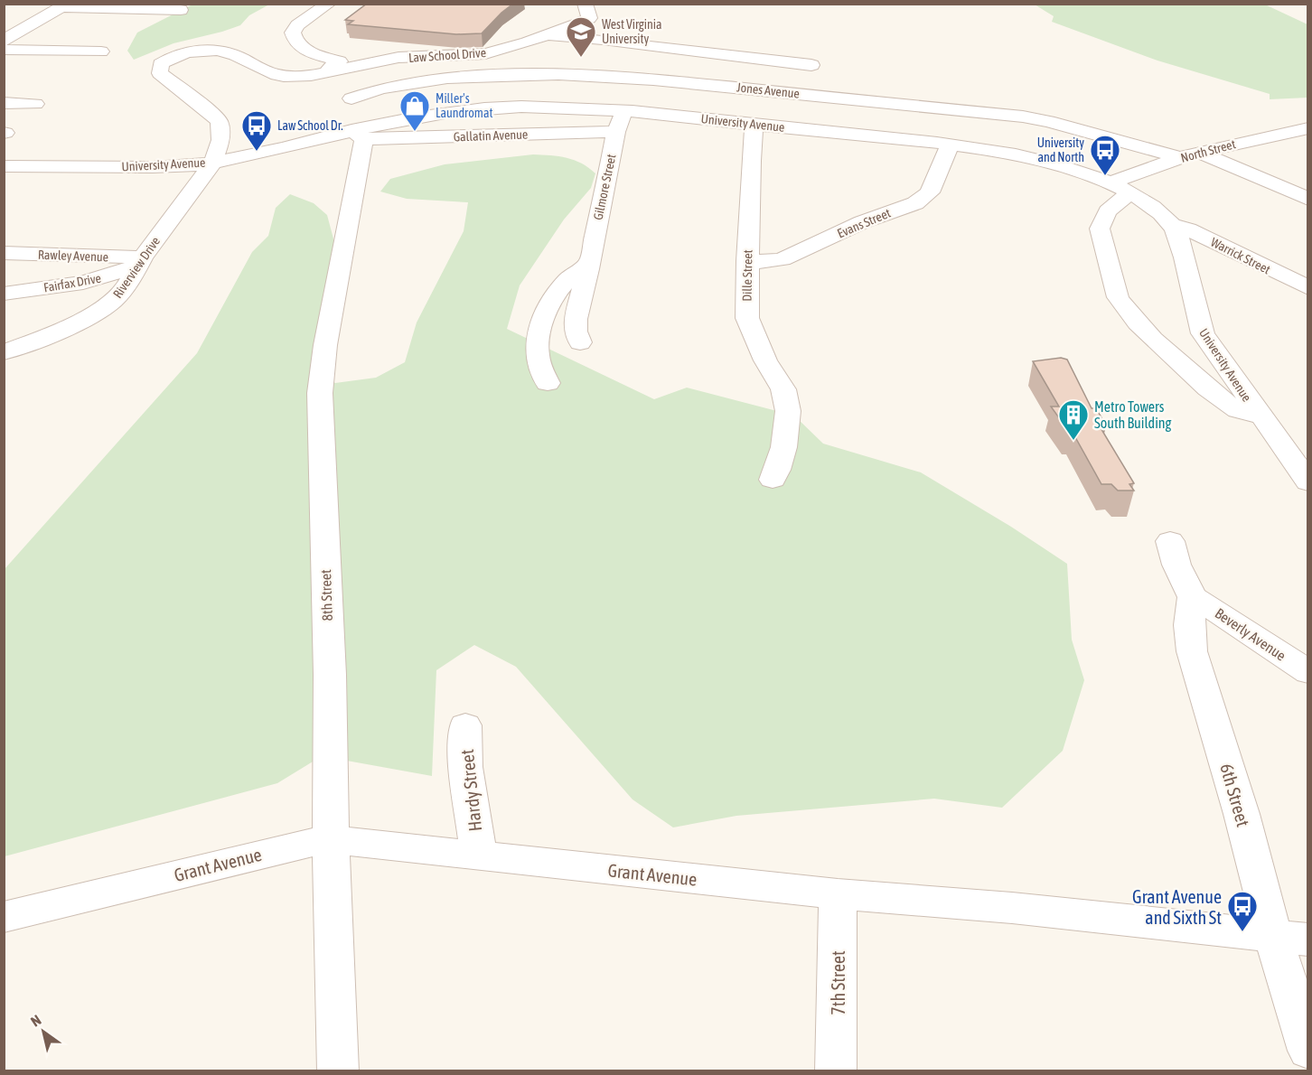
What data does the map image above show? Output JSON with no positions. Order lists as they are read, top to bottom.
{
  "streets": {
    "street": [
      "Law School Drive",
      "Jones Avenue",
      "University Avenue",
      "Gallatin Avenue",
      "North Street",
      "Gilmore Street",
      "Evans Street",
      "Rawley Avenue",
      "Warrick Street",
      "Riverview Drive",
      "Dille Street",
      "Fairfax Drive",
      "8th Street",
      "Beverly Avenue",
      "Hardy Street",
      "6th Street",
      "Grant Avenue",
      "7th Street"
    ]
  },
  "crossings": [
    ["Law School Drive", "University Avenue"],
    ["Law School Drive", "Riverview Drive"],
    ["Jones Avenue", "North Street"],
    ["University Avenue", "Gallatin Avenue"],
    ["University Avenue", "North Street"],
    ["University Avenue", "Gilmore Street"],
    ["University Avenue", "Evans Street"],
    ["University Avenue", "Warrick Street"],
    ["University Avenue", "Riverview Drive"],
    ["University Avenue", "Dille Street"],
    ["University Avenue", "8th Street"],
    ["Gallatin Avenue", "Gilmore Street"],
    ["Gallatin Avenue", "8th Street"],
    ["Evans Street", "Dille Street"],
    ["Rawley Avenue", "Riverview Drive"],
    ["Rawley Avenue", "Fairfax Drive"],
    ["Riverview Drive", "Fairfax Drive"],
    ["8th Street", "Grant Avenue"],
    ["Beverly Avenue", "6th Street"],
    ["Hardy Street", "Grant Avenue"],
    ["6th Street", "Grant Avenue"],
    ["Grant Avenue", "7th Street"]
  ],
  "places": {
    "school or university": ["West Virginia University"],
    "shop": ["Miller's Laundromat"],
    "bus stop": ["Law School Dr.", "University and North", "Grant Avenue and Sixth St"],
    "building": ["Metro Towers South Building"]
  },
  "north": "top left"
}
